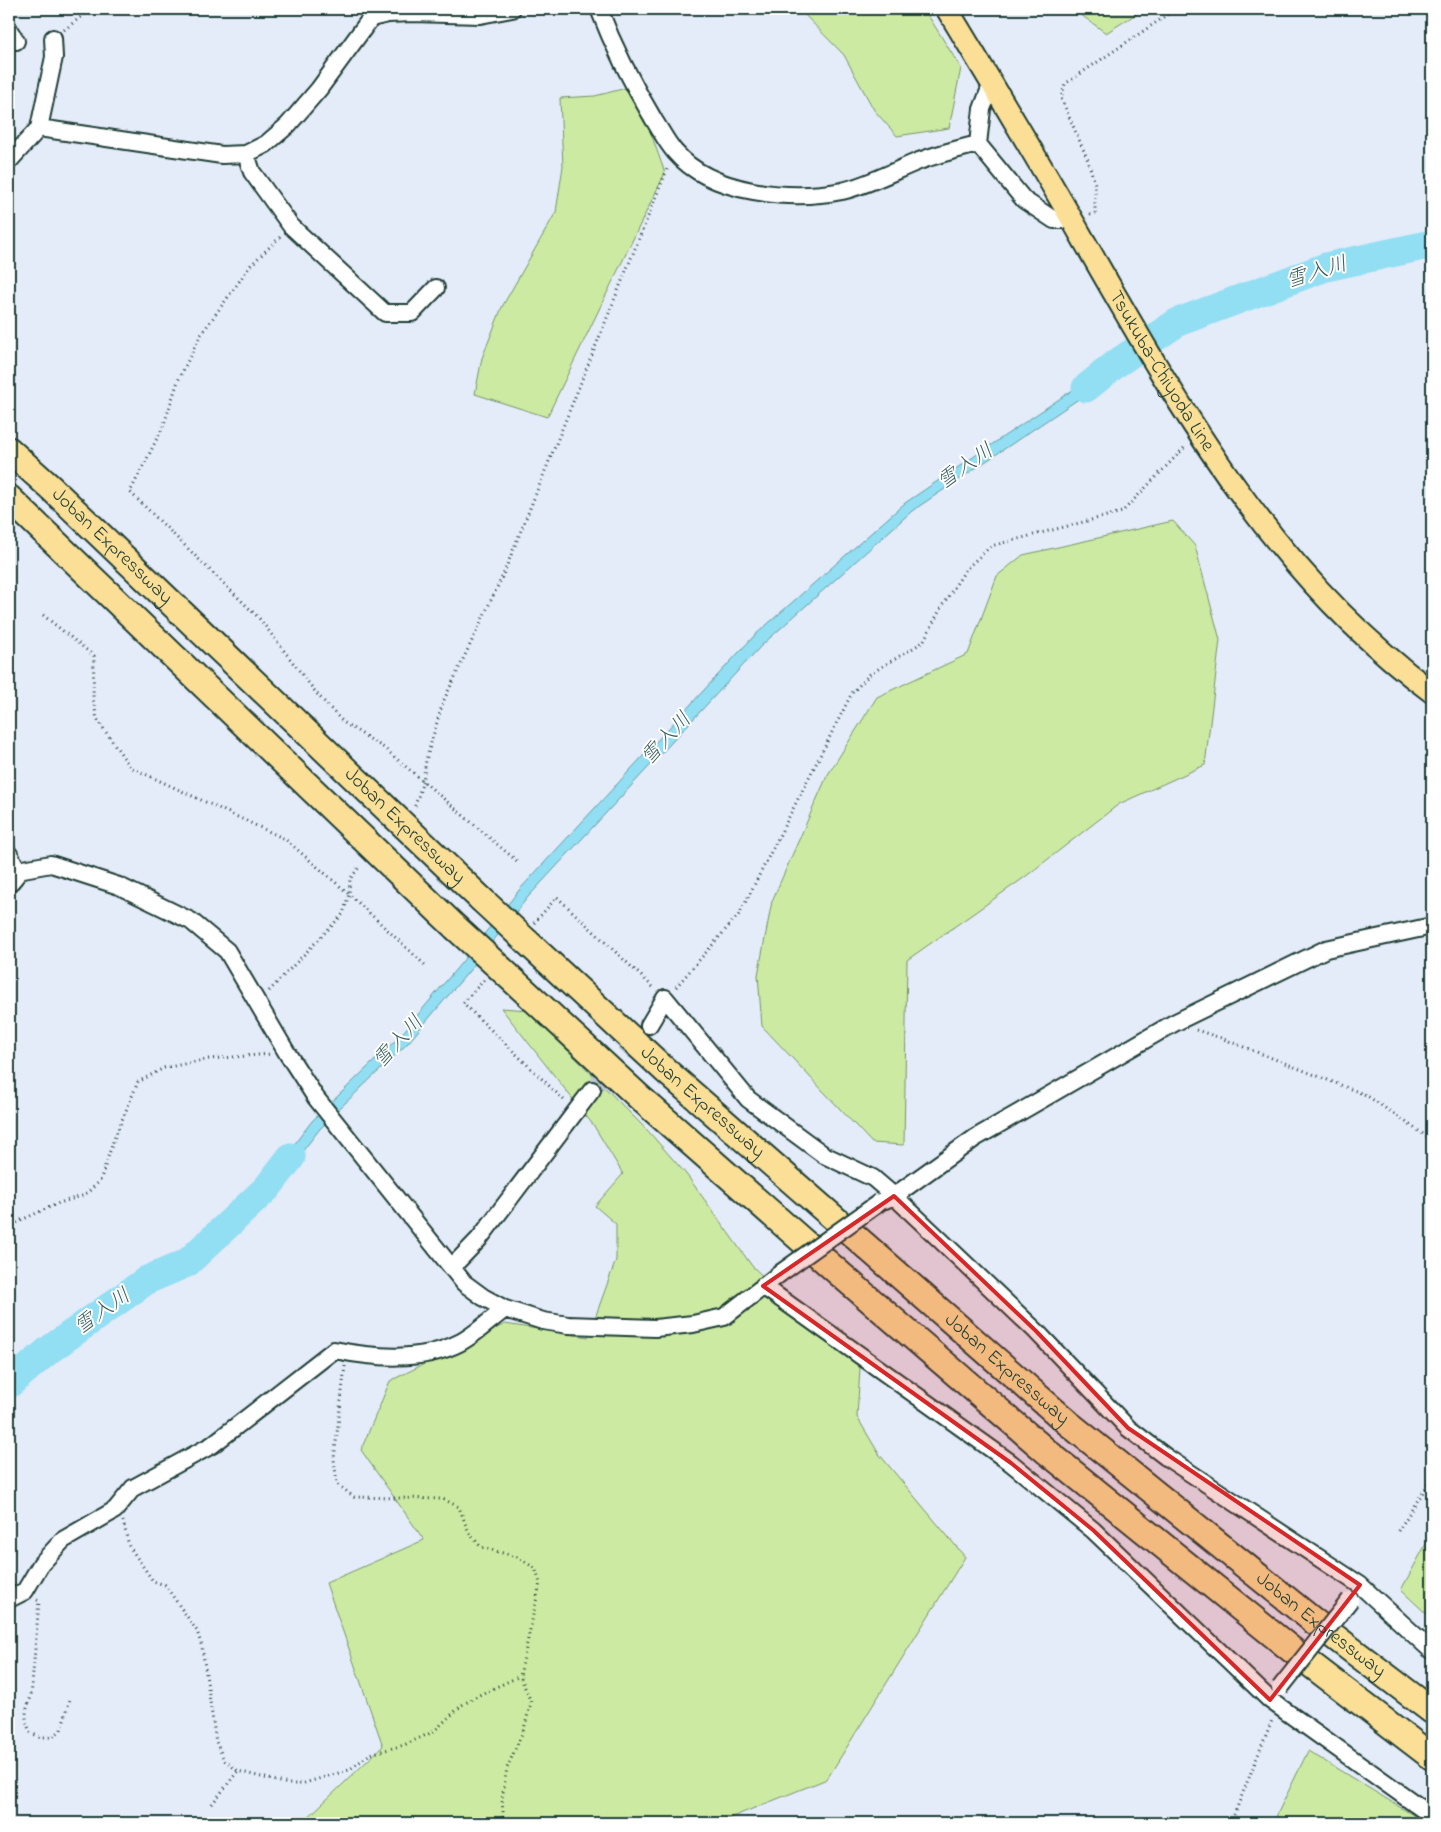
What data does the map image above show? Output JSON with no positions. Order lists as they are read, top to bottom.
{
  "streets": {
    "highway": ["Joban Expressway"],
    "main road": ["Tsukuba-Chiyoda Line"]
  },
  "water": ["雪入川"]
}
